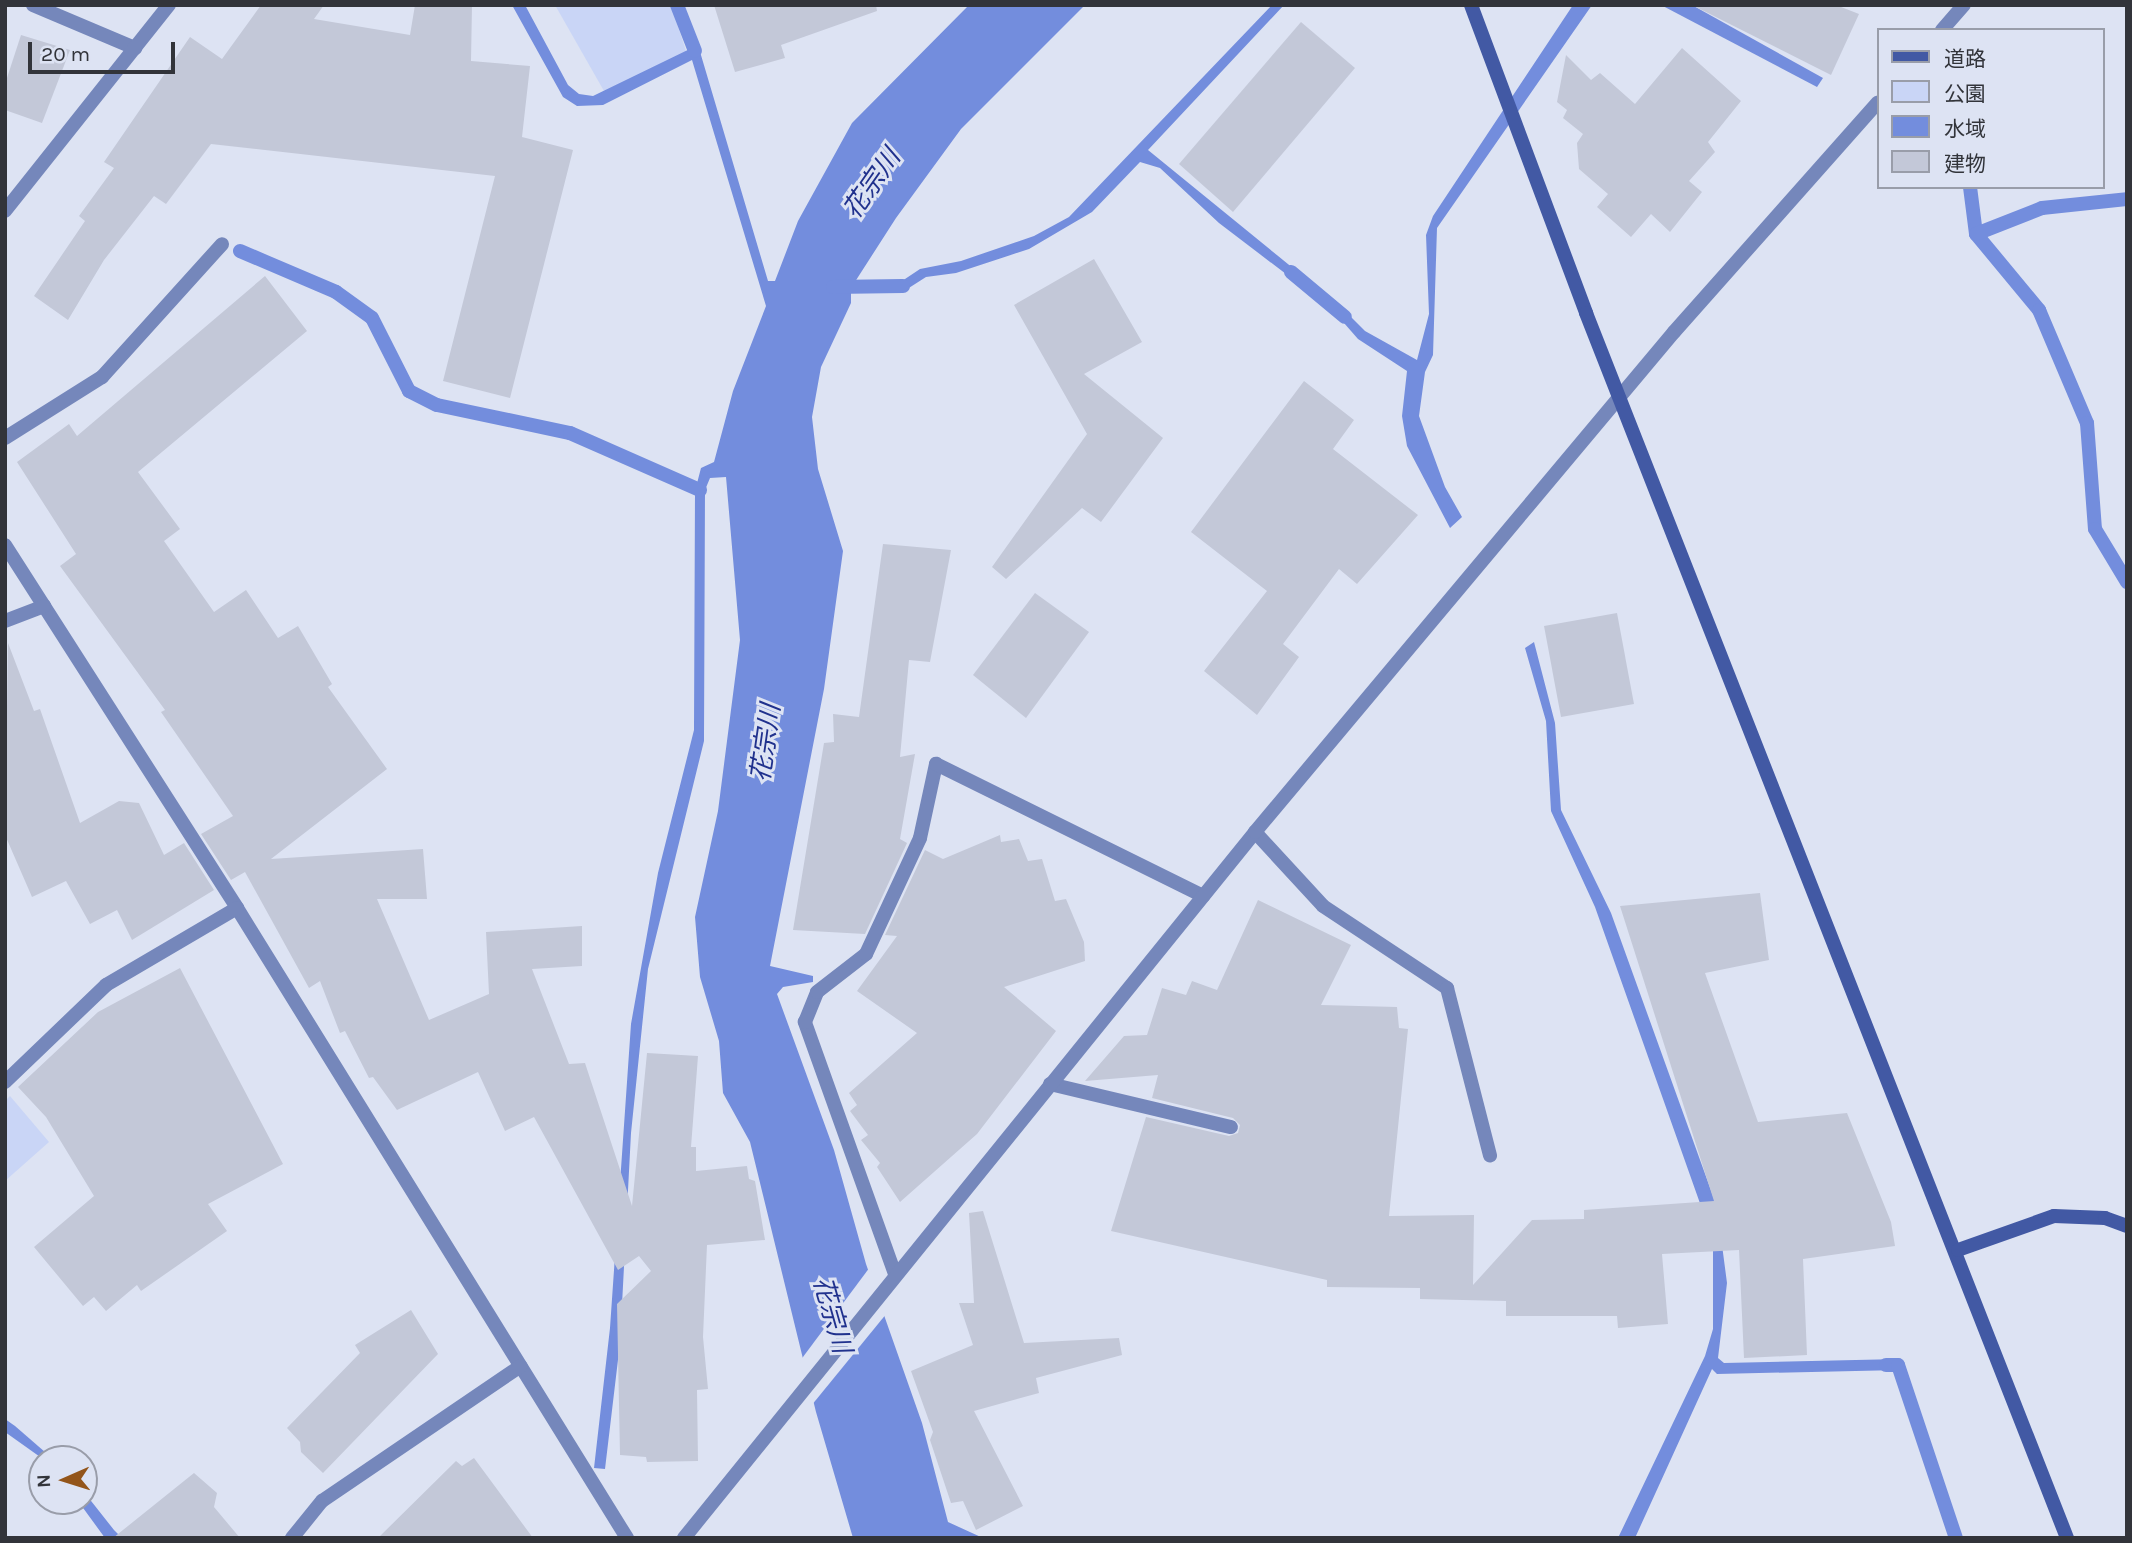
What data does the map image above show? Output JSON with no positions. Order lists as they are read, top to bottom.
{
  "water": ["花宗川"],
  "legend": [
    "道路",
    "公園",
    "水域",
    "建物"
  ],
  "scale_bar": "20 m",
  "north": "left"
}
